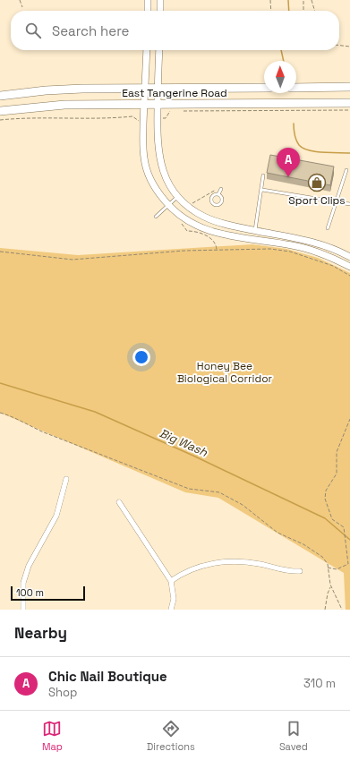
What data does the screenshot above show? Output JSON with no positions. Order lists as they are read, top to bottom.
{
  "streets": {
    "main road": ["East Tangerine Road"]
  },
  "water": ["Big Wash"],
  "parks": ["Honey Bee Biological Corridor"],
  "places": {
    "shop": ["Sport Clips"]
  },
  "scale_bar": "100 m",
  "north": "top",
  "page": {
    "search": "Search here",
    "pins": "A",
    "scale": "100 m",
    "heading": "Nearby",
    "list": [
      {
        "mark": "A",
        "name": "Chic Nail Boutique",
        "note": "Shop",
        "value": "310 m"
      }
    ],
    "nav": ["Map", "Directions", "Saved"]
  }
}
